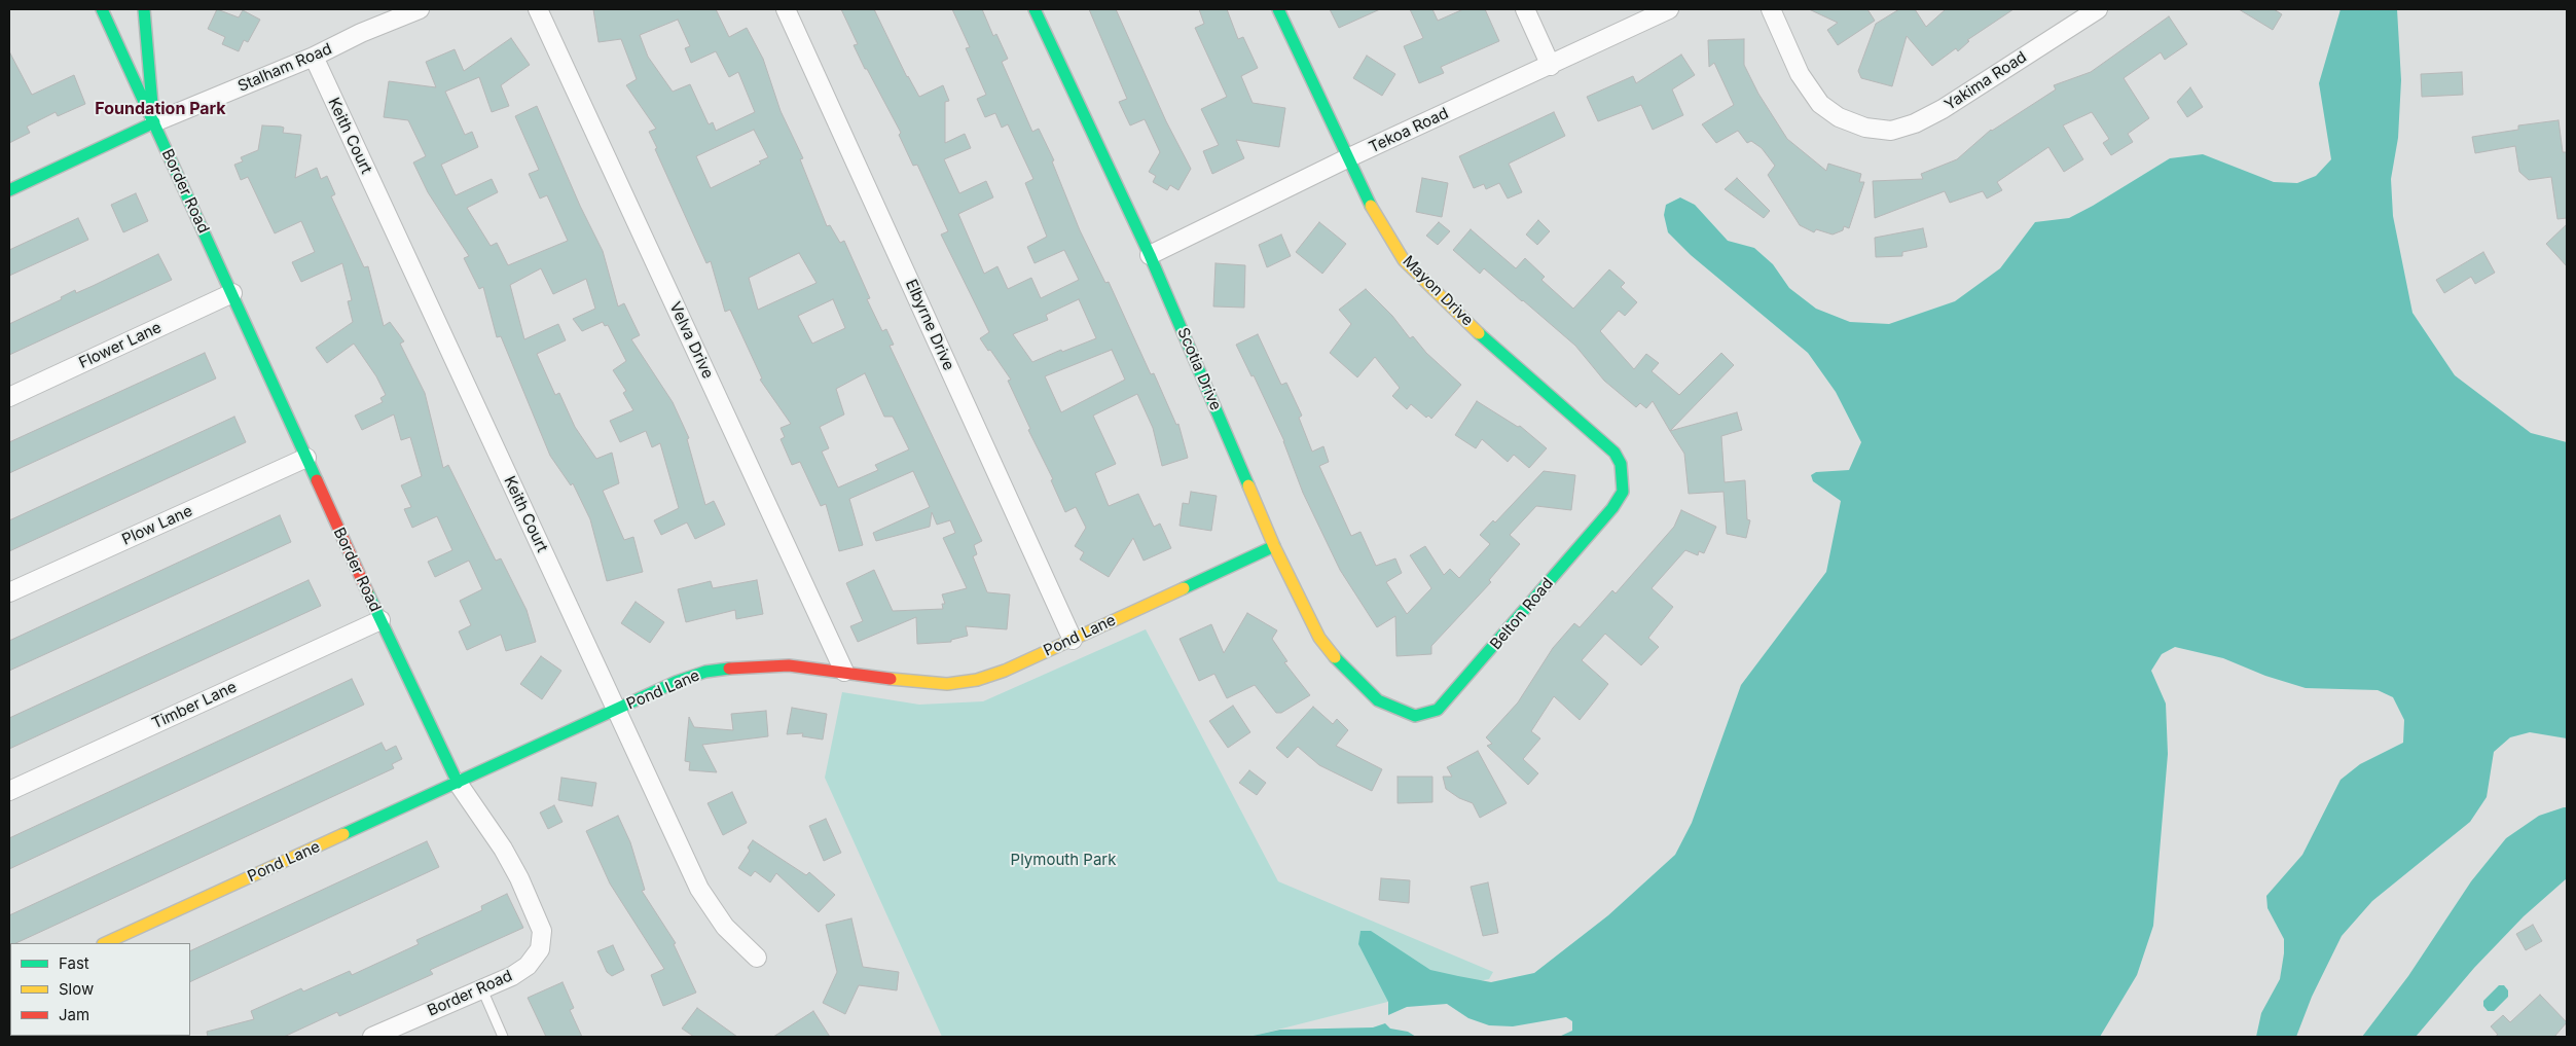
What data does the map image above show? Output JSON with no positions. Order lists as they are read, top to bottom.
{
  "streets": {
    "street": [
      "Stalham Road",
      "Yakima Road",
      "Tekoa Road",
      "Keith Court",
      "Border Road",
      "Mayon Drive",
      "Elbyrne Drive",
      "Velva Drive",
      "Flower Lane",
      "Scotia Drive",
      "Plow Lane",
      "Belton Road",
      "Pond Lane",
      "Timber Lane"
    ]
  },
  "crossings": [
    ["Stalham Road", "Keith Court"],
    ["Stalham Road", "Border Road"],
    ["Tekoa Road", "Mayon Drive"],
    ["Tekoa Road", "Scotia Drive"],
    ["Keith Court", "Pond Lane"],
    ["Border Road", "Flower Lane"],
    ["Border Road", "Plow Lane"],
    ["Border Road", "Pond Lane"],
    ["Border Road", "Timber Lane"],
    ["Mayon Drive", "Belton Road"],
    ["Elbyrne Drive", "Pond Lane"],
    ["Velva Drive", "Pond Lane"],
    ["Scotia Drive", "Belton Road"],
    ["Scotia Drive", "Pond Lane"]
  ],
  "districts": ["Foundation Park"],
  "parks": ["Plymouth Park"],
  "legend": ["Fast", "Slow", "Jam"]
}
